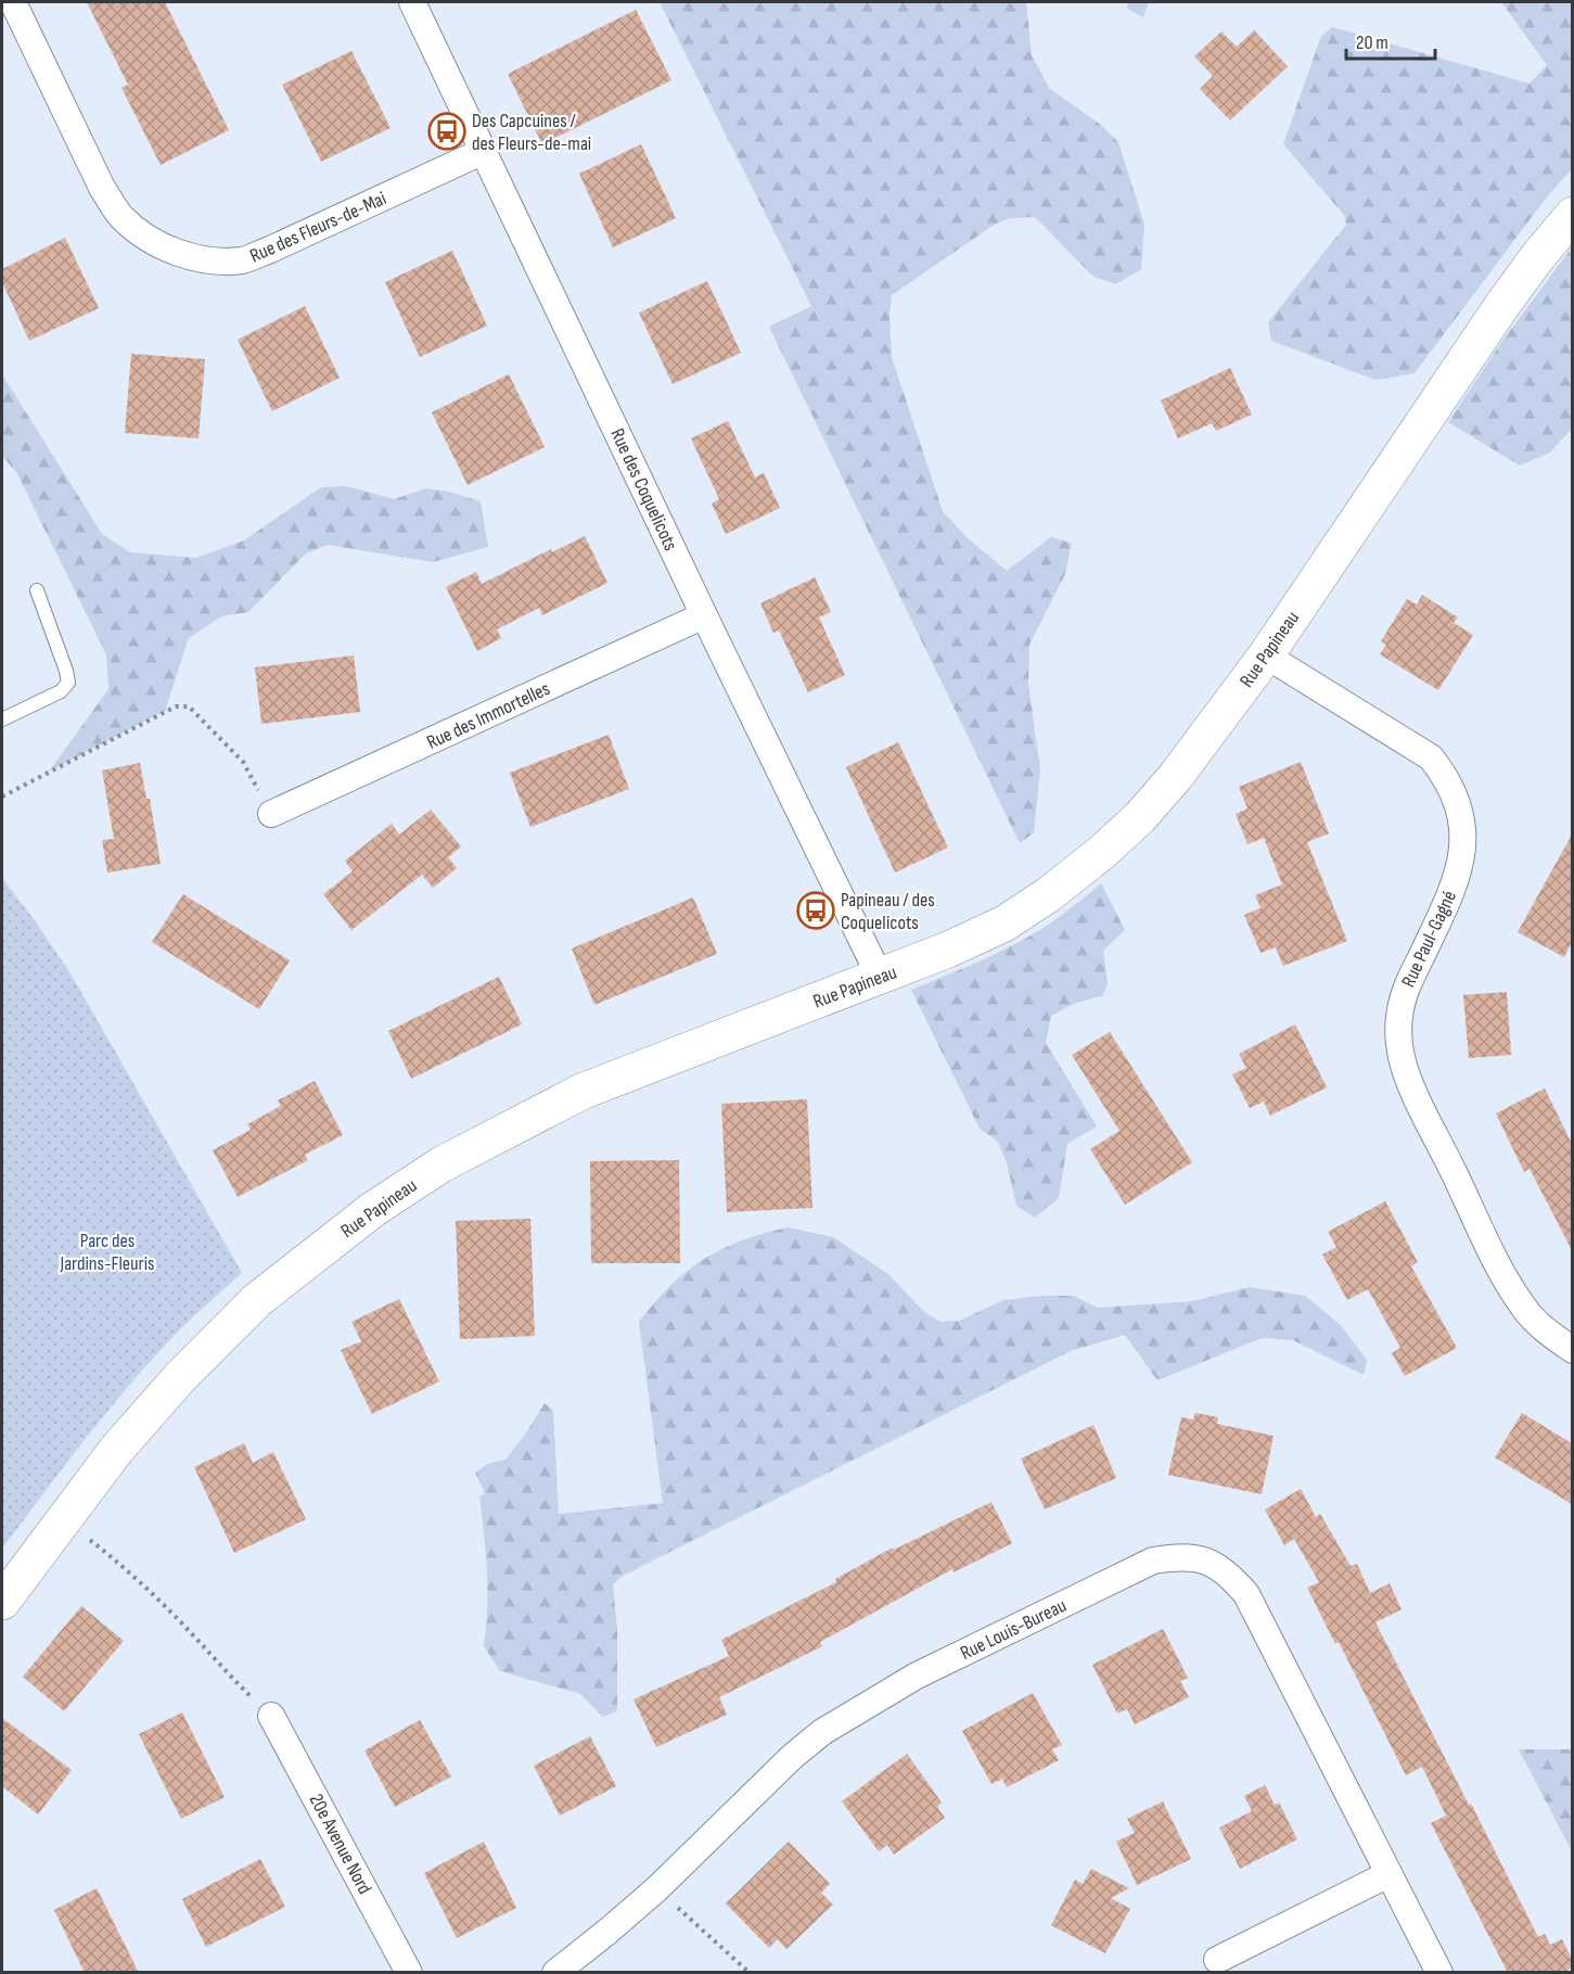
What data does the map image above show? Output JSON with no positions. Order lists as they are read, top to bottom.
{
  "streets": {
    "street": [
      "Rue des Fleurs-de-Mai",
      "Rue des Coquelicots",
      "Rue Papineau",
      "Rue des Immortelles",
      "Rue Paul-Gagné",
      "Rue Louis-Bureau",
      "20e Avenue Nord"
    ]
  },
  "crossings": [
    ["Rue des Fleurs-de-Mai", "Rue des Coquelicots"],
    ["Rue des Coquelicots", "Rue Papineau"],
    ["Rue des Coquelicots", "Rue des Immortelles"],
    ["Rue Papineau", "Rue Paul-Gagné"]
  ],
  "parks": ["Parc des Jardins-Fleuris"],
  "places": {
    "bus stop": ["Des Capcuines / des Fleurs-de-mai", "Papineau / des Coquelicots"]
  },
  "scale_bar": "20 m"
}
